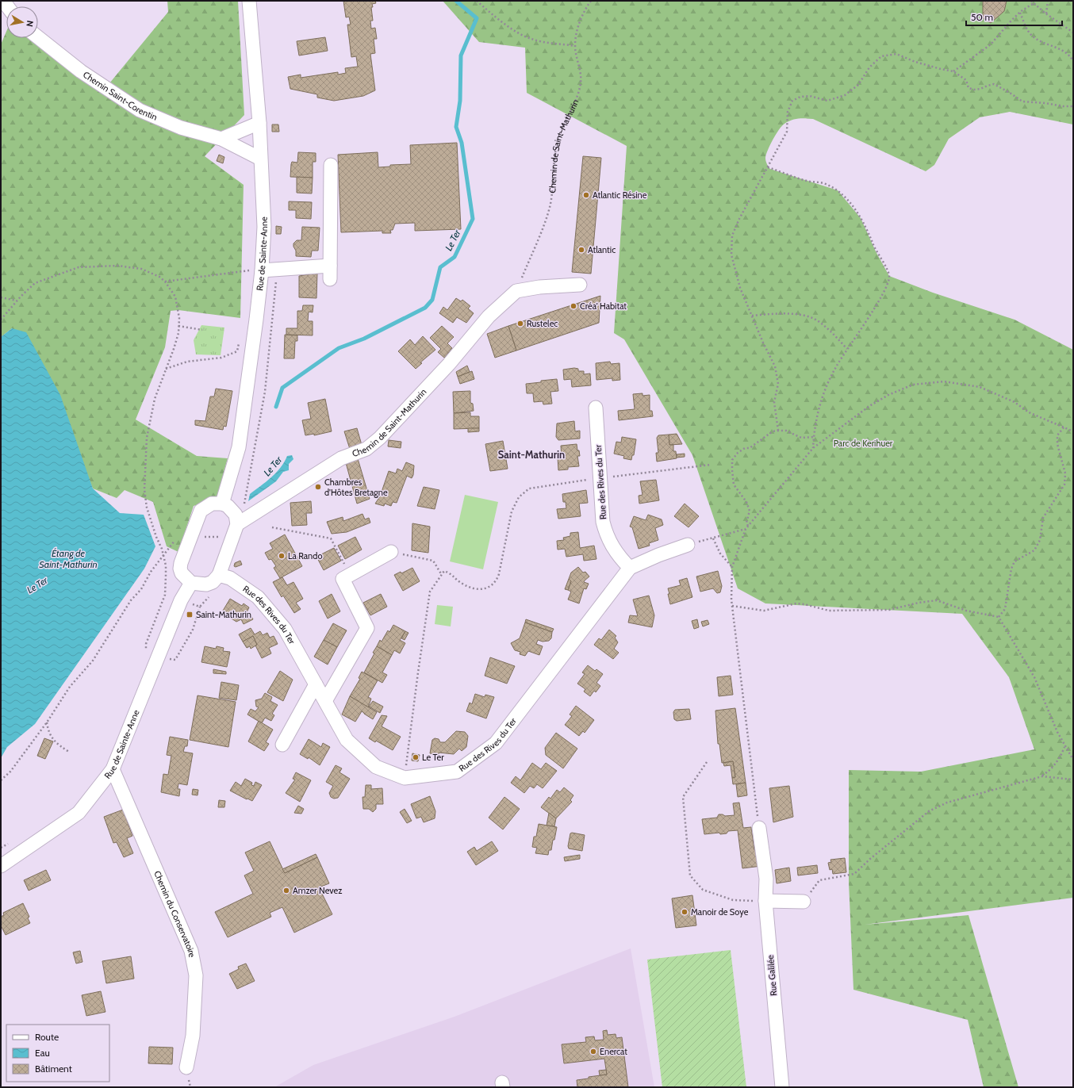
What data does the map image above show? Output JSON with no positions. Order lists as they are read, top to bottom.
{
  "streets": {
    "street": [
      "Chemin Saint-Corentin",
      "Chemin de Saint-Mathurin",
      "Rue de Sainte-Anne",
      "Rue des Rives du Ter",
      "Chemin du Conservatoire",
      "Rue Galilée"
    ]
  },
  "crossings": [
    ["Chemin Saint-Corentin", "Rue de Sainte-Anne"],
    ["Rue de Sainte-Anne", "Chemin du Conservatoire"]
  ],
  "districts": ["Saint-Mathurin"],
  "water": ["Le Ter", "Étang de Saint-Mathurin"],
  "parks": ["Parc de Kerihuer"],
  "places": {
    "other": [
      "Atlantic Résine",
      "Atlantic",
      "Créa' Habitat",
      "Rustelec",
      "Chambres d'Hôtes Bretagne",
      "La Rando",
      "Le Ter",
      "Amzer Nevez",
      "Manoir de Soye",
      "Enercat"
    ],
    "transit": ["Saint-Mathurin"]
  },
  "legend": ["Route", "Eau", "Bâtiment"],
  "scale_bar": "50 m",
  "north": "right"
}
